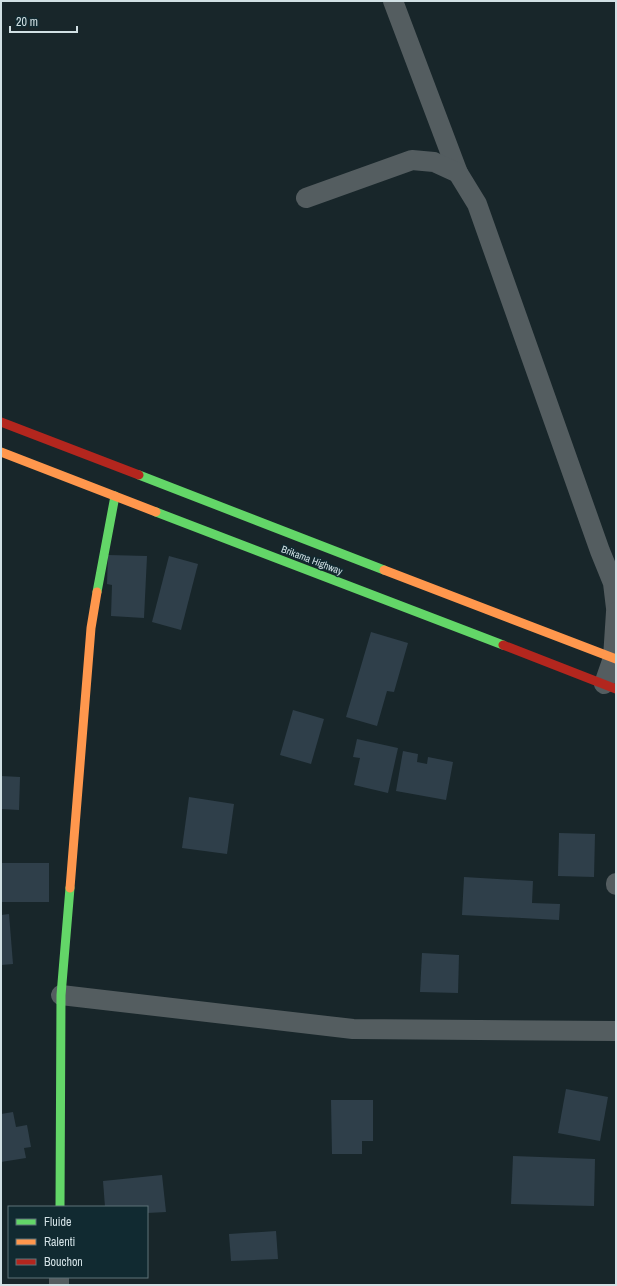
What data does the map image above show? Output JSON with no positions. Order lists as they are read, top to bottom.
{
  "streets": {
    "main road": ["Brikama Highway"]
  },
  "legend": ["Fluide", "Ralenti", "Bouchon"],
  "scale_bar": "20 m"
}
